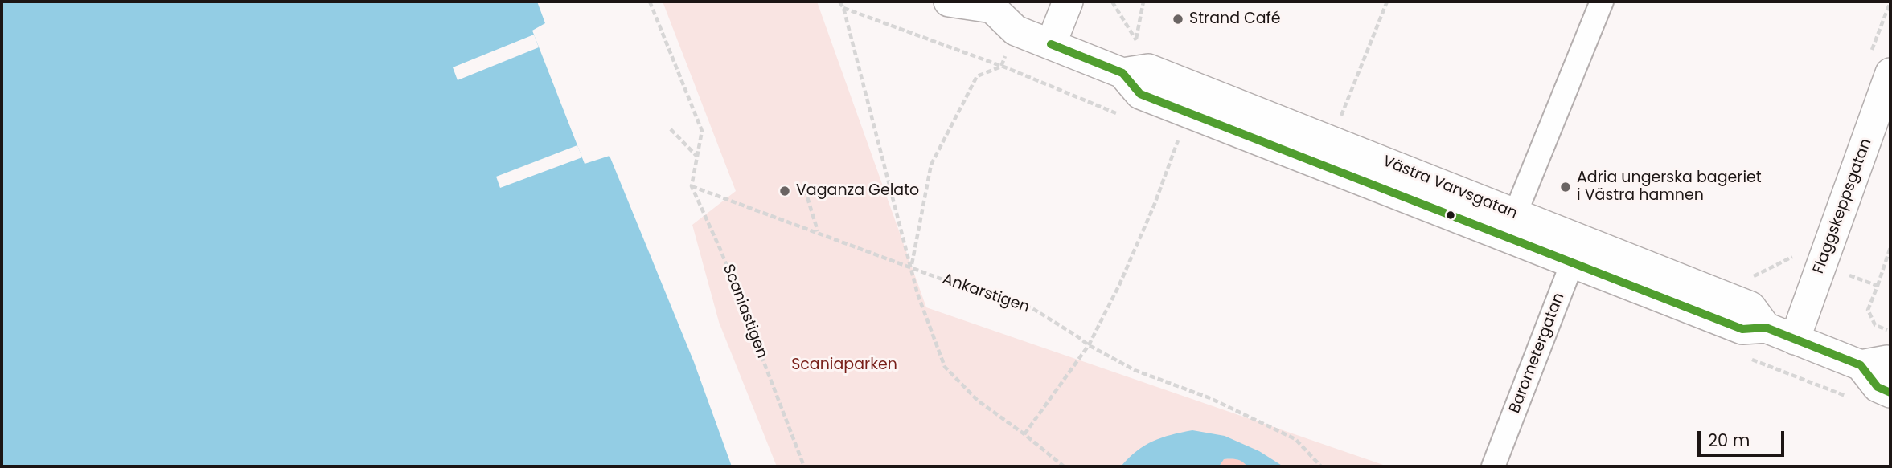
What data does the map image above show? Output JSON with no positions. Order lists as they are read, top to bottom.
{
  "streets": {
    "street": ["Västra Varvsgatan", "Flaggskeppsgatan", "Barometergatan"],
    "path": ["Ankarstigen", "Scaniastigen"]
  },
  "crossings": [
    ["Västra Varvsgatan", "Flaggskeppsgatan"],
    ["Västra Varvsgatan", "Barometergatan"],
    ["Ankarstigen", "Scaniastigen"]
  ],
  "parks": ["Scaniaparken"],
  "places": ["Strand Café", "Adria ungerska bageriet i Västra hamnen", "Vaganza Gelato"],
  "scale_bar": "20 m"
}
